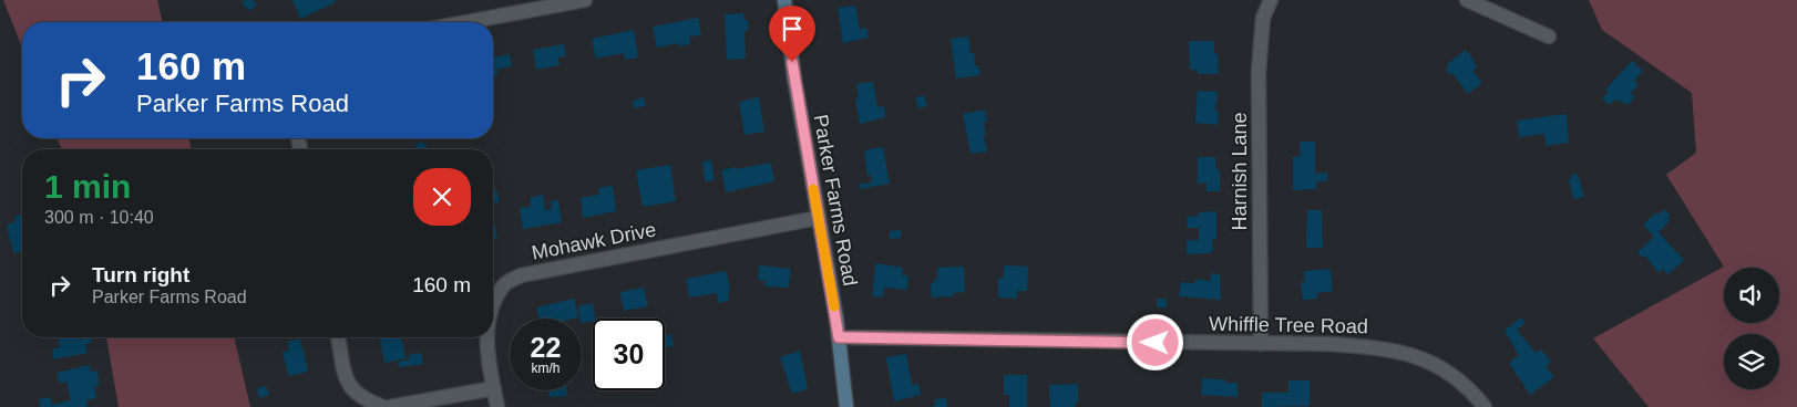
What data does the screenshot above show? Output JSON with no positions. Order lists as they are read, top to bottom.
{
  "streets": {
    "street": [
      "Harnish Lane",
      "Parker Farms Road",
      "Mohawk Drive",
      "Whiffle Tree Road"
    ]
  },
  "crossings": [
    ["Harnish Lane", "Whiffle Tree Road"],
    ["Parker Farms Road", "Mohawk Drive"],
    ["Parker Farms Road", "Whiffle Tree Road"]
  ],
  "page": {
    "turn": ["160 m", "Parker Farms Road"],
    "heading": ["1 min", "300 m · 10:40"],
    "list": [
      {
        "name": "Turn right",
        "note": "Parker Farms Road",
        "value": "160 m"
      }
    ],
    "speed": "22 km/h",
    "limit": "30"
  }
}
